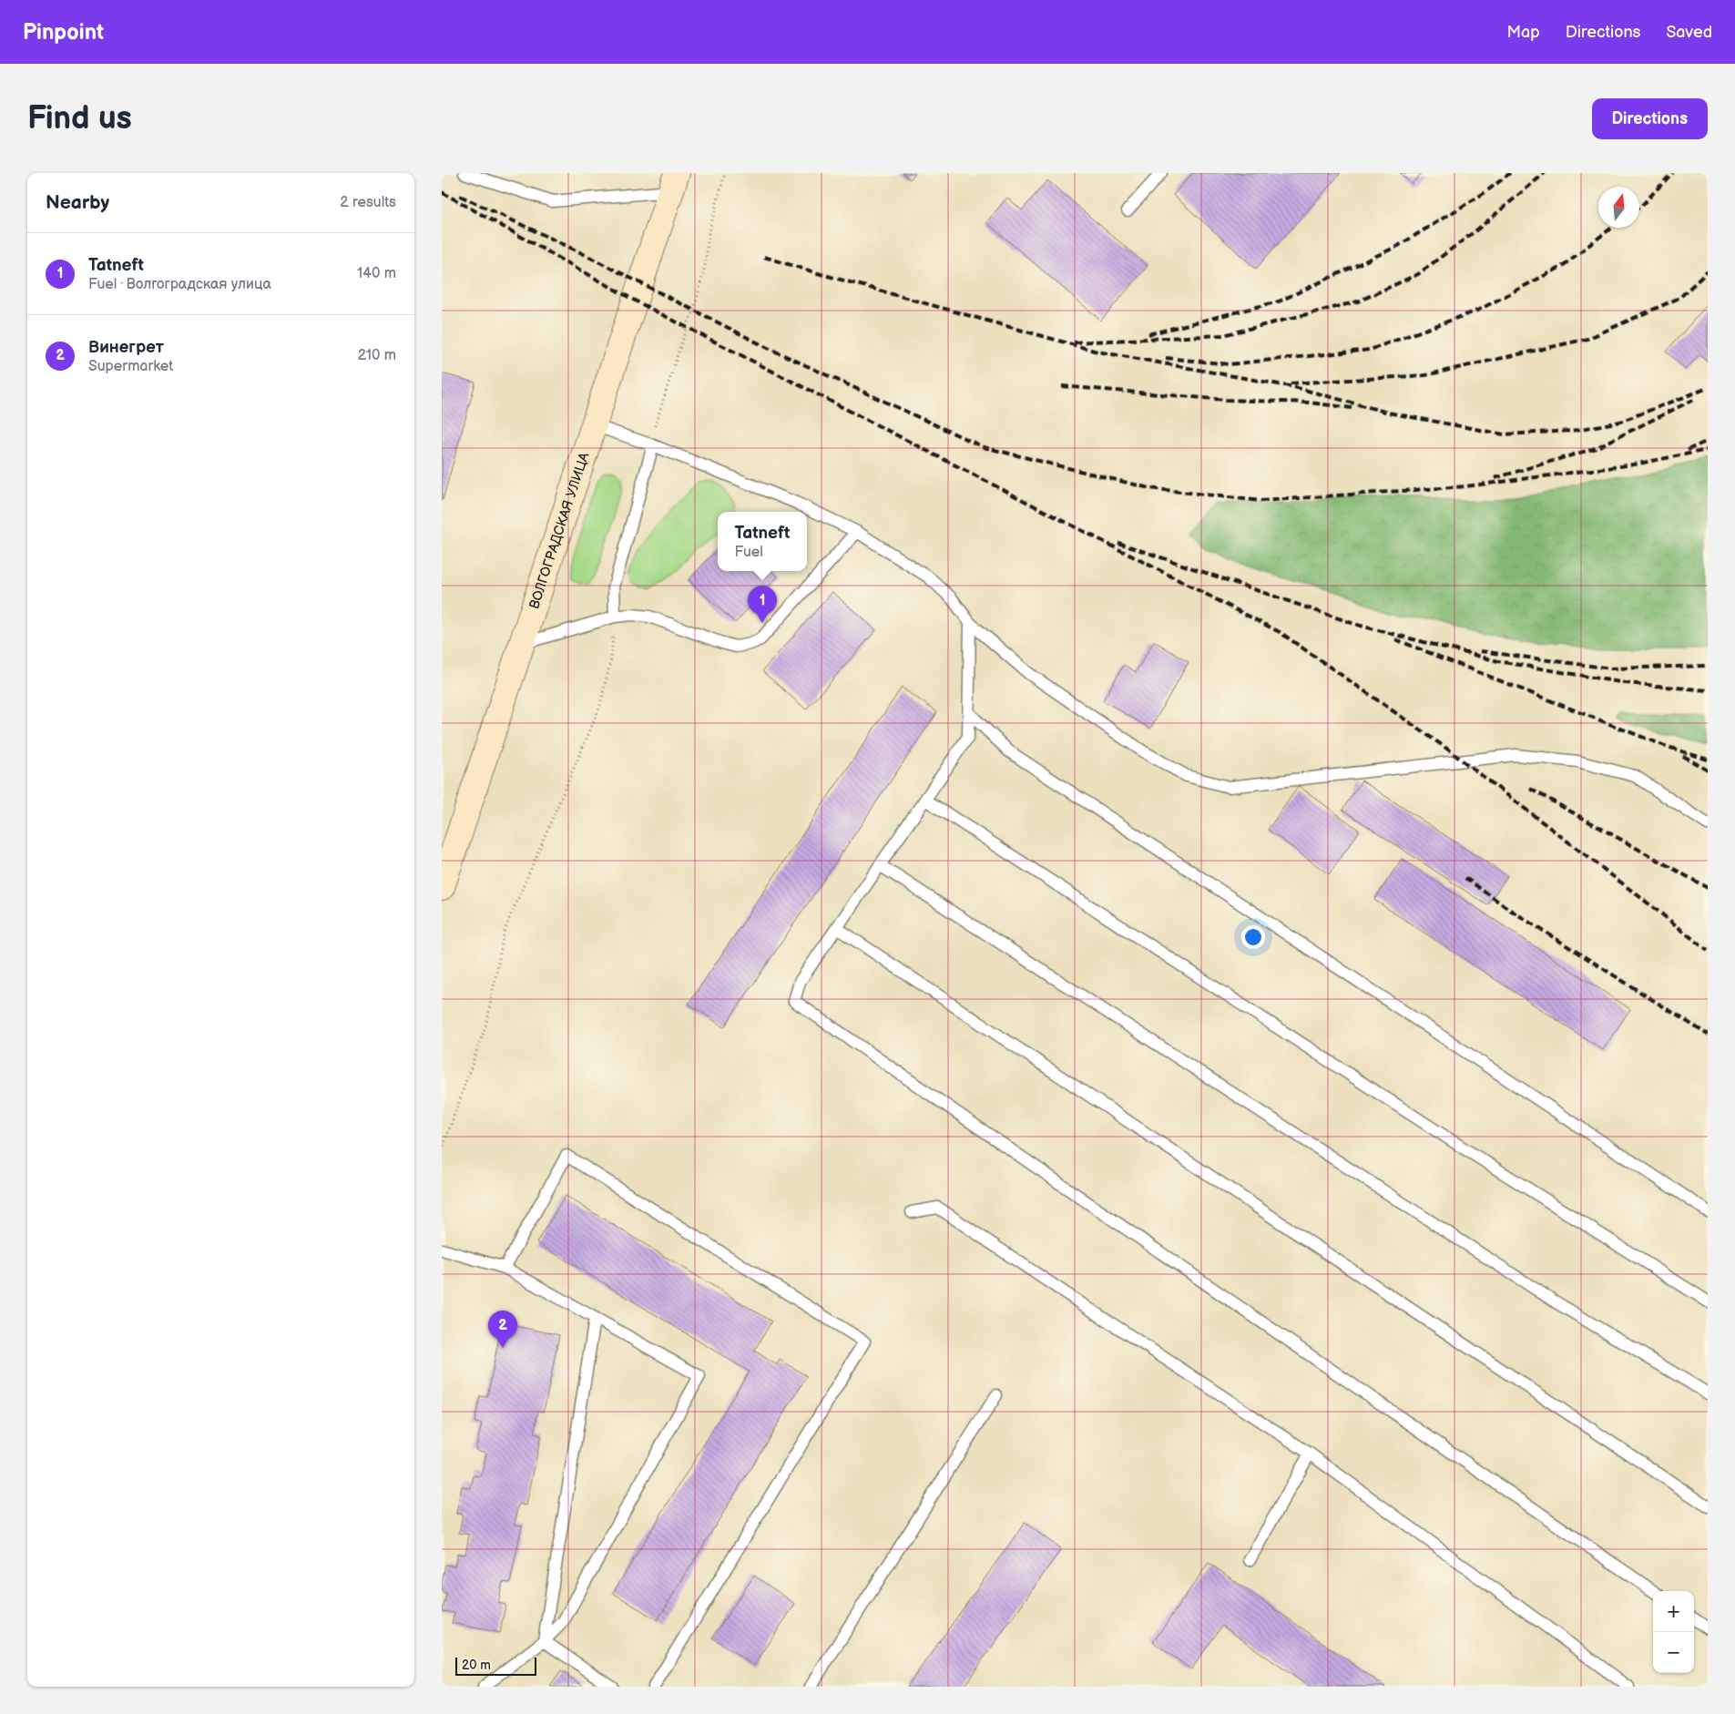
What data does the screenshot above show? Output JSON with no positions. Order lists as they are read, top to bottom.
{
  "streets": {
    "main road": ["ВОЛГОГРАДСКАЯ УЛИЦА"]
  },
  "scale_bar": "20 m",
  "north": "top",
  "page": {
    "header": "Pinpoint",
    "nav": ["Map", "Directions", "Saved"],
    "buttons": "Directions",
    "title": "Find us",
    "heading": ["Nearby", "2 results"],
    "list": [
      {
        "mark": "1",
        "name": "Tatneft",
        "note": "Fuel · Волгоградская улица",
        "value": "140 m"
      },
      {
        "mark": "2",
        "name": "Винегрет",
        "note": "Supermarket",
        "value": "210 m"
      }
    ],
    "popup": ["Tatneft", "Fuel"],
    "pins": ["1", "2"],
    "map_buttons": ["+", "−"],
    "scale": "20 m"
  }
}
